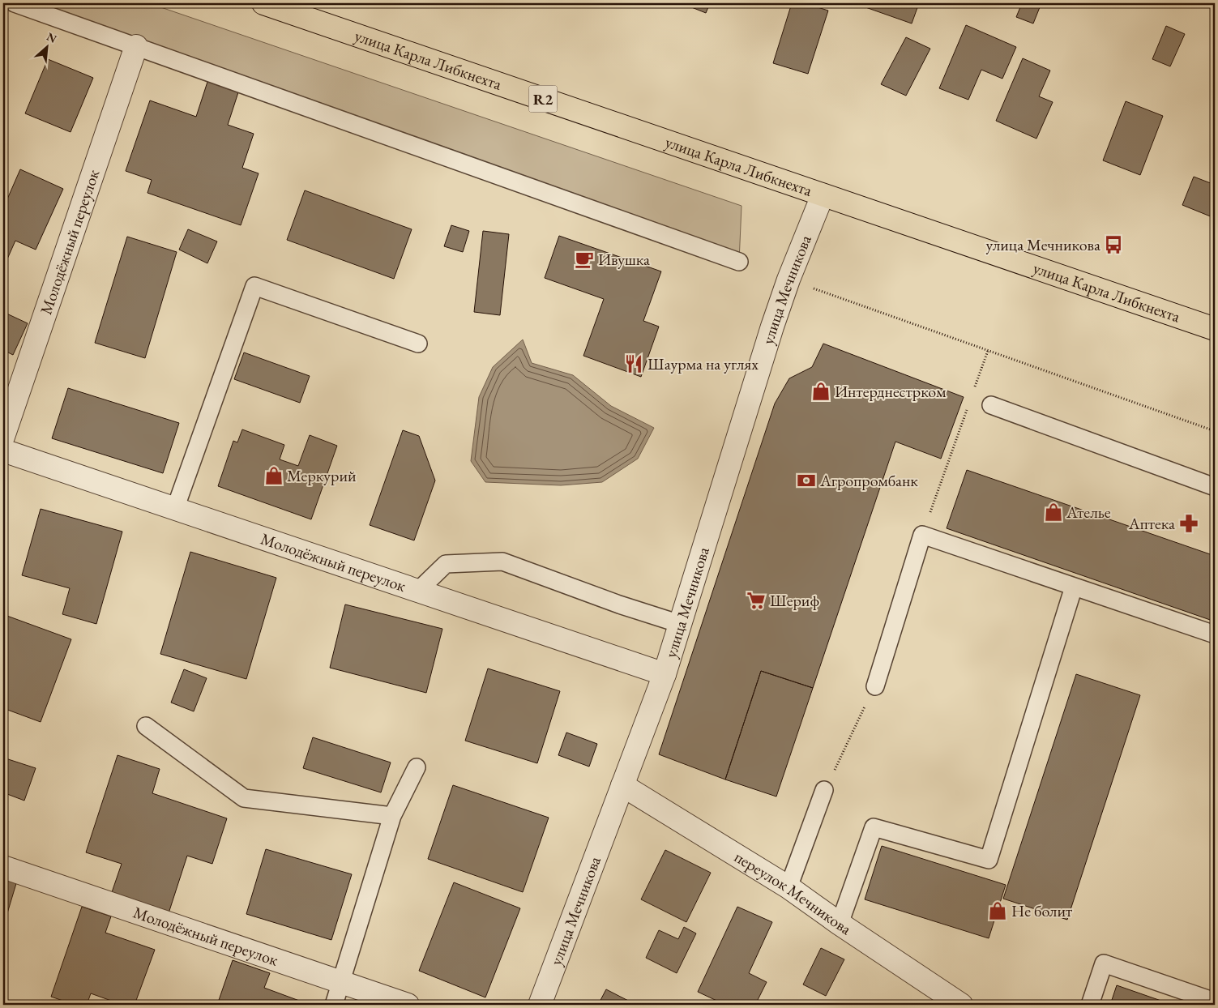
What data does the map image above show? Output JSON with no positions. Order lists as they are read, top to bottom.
{
  "streets": {
    "main road": ["улица Карла Либкнехта", "R2"],
    "street": ["Молодёжный переулок", "улица Мечникова", "переулок Мечникова"]
  },
  "crossings": [
    ["улица Карла Либкнехта", "улица Мечникова"],
    ["Молодёжный переулок", "улица Мечникова"],
    ["улица Мечникова", "переулок Мечникова"]
  ],
  "places": {
    "bus stop": ["улица Мечникова"],
    "cafe": ["Ивушка"],
    "restaurant": ["Шаурма на углях"],
    "shop": [
      "Интерднестрком",
      "Меркурий",
      "Ателье",
      "Не болит"
    ],
    "bank": ["Агропромбанк"],
    "pharmacy": ["Аптека"],
    "supermarket": ["Шериф"]
  },
  "north": "top right"
}
